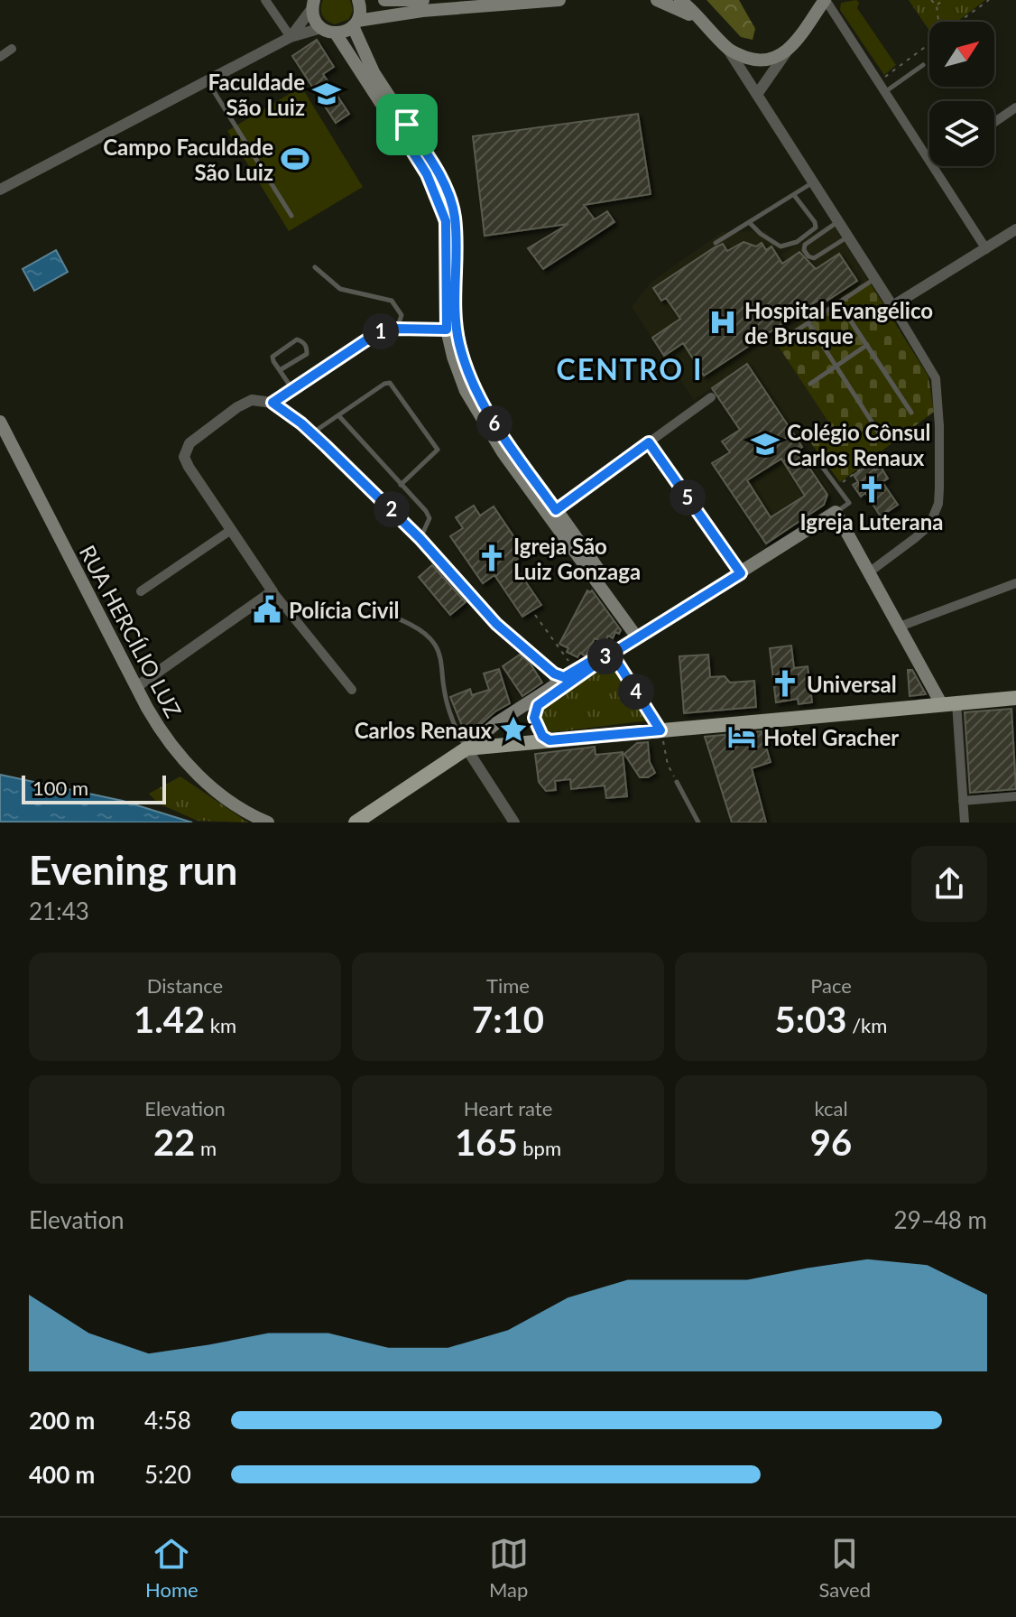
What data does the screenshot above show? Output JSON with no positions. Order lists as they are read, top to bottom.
{
  "streets": {
    "main road": ["RUA HERCÍLIO LUZ"]
  },
  "districts": ["CENTRO I"],
  "places": {
    "school or university": ["Faculdade São Luiz", "Colégio Cônsul Carlos Renaux"],
    "sports": ["Campo Faculdade São Luiz"],
    "hospital": ["Hospital Evangélico de Brusque"],
    "church": ["Igreja Luterana", "Igreja São Luiz Gonzaga", "Universal"],
    "public building": ["Polícia Civil"],
    "place": ["Carlos Renaux"],
    "hotel": ["Hotel Gracher"]
  },
  "scale_bar": "100 m",
  "north": "top right",
  "page": {
    "pins": [
      "1",
      "6",
      "5",
      "2",
      "3",
      "4"
    ],
    "scale": "100 m",
    "heading": ["Evening run", "21:43"],
    "stats": [
      ["Distance", "1.42 km"],
      ["Time", "7:10"],
      ["Pace", "5:03 /km"],
      ["Elevation", "22 m"],
      ["Heart rate", "165 bpm"],
      ["kcal", "96"]
    ],
    "chart": ["Elevation", "29–48 m"],
    "list": [
      {
        "name": "200 m",
        "note": "4:58"
      },
      {
        "name": "400 m",
        "note": "5:20"
      }
    ],
    "tabs": ["Home", "Map", "Saved"]
  }
}
